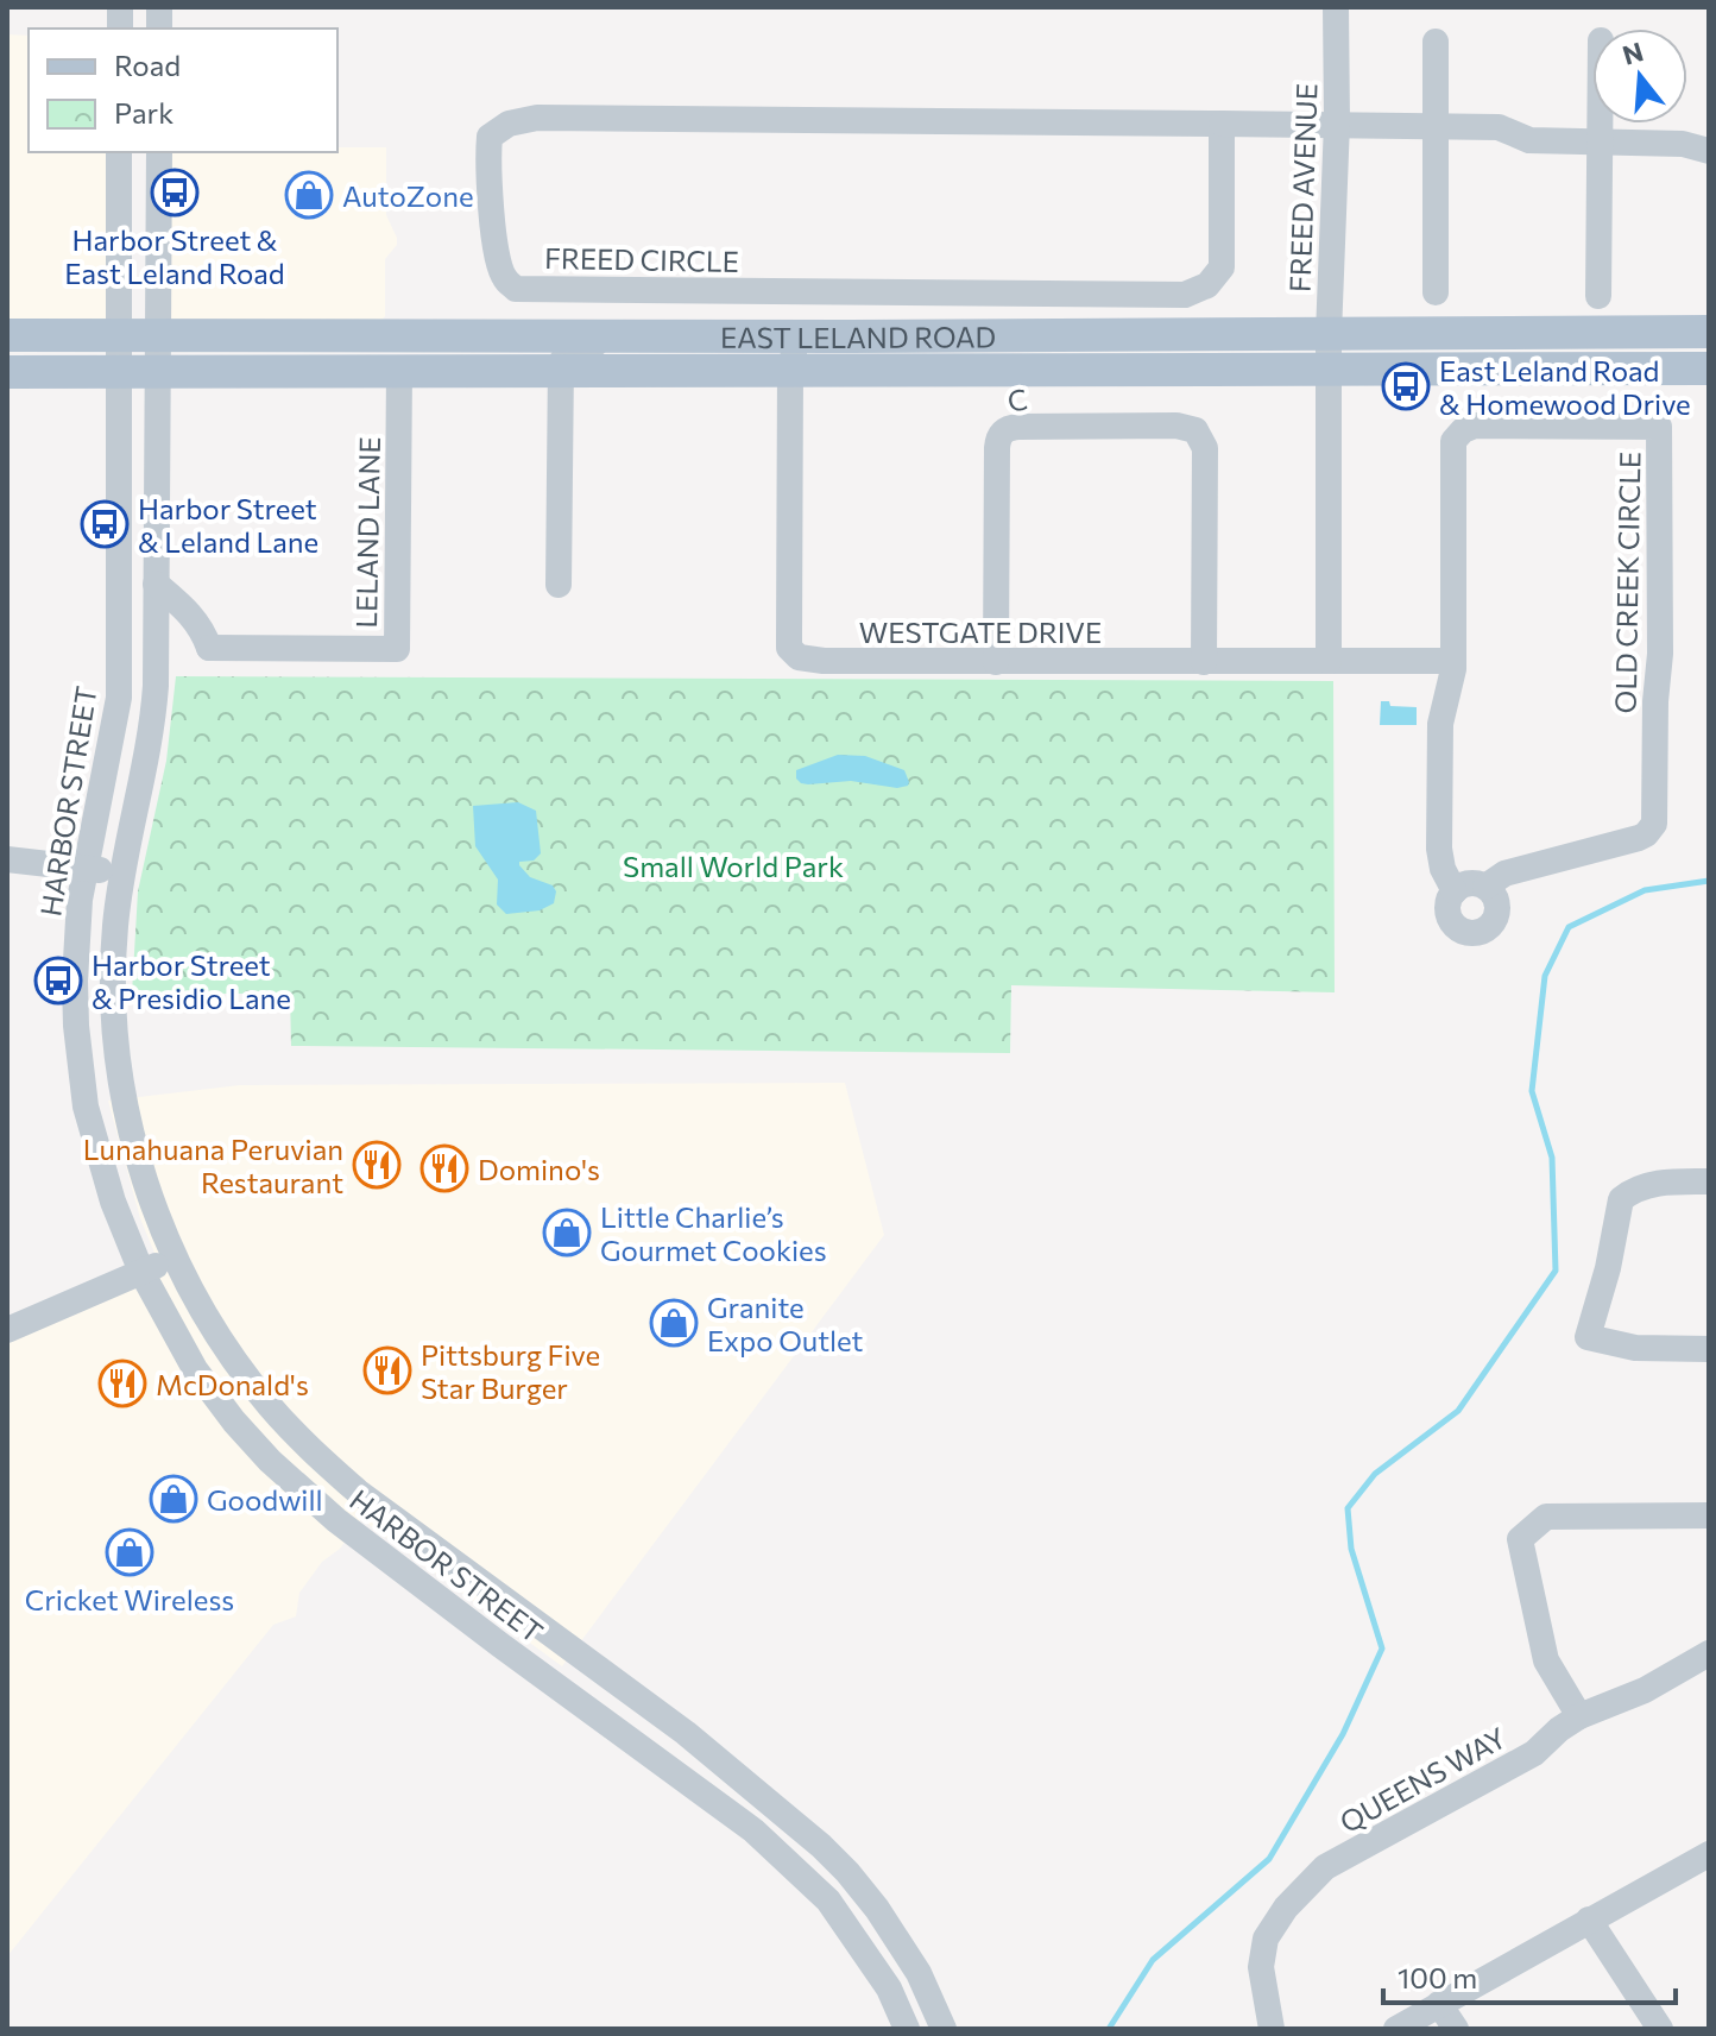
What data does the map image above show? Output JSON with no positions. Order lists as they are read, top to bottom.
{
  "streets": {
    "main road": ["EAST LELAND ROAD"],
    "street": [
      "FREED AVENUE",
      "FREED CIRCLE",
      "C",
      "LELAND LANE",
      "OLD CREEK CIRCLE",
      "WESTGATE DRIVE",
      "HARBOR STREET",
      "QUEENS WAY"
    ]
  },
  "crossings": [
    ["FREED AVENUE", "FREED CIRCLE"],
    ["FREED AVENUE", "EAST LELAND ROAD"],
    ["FREED AVENUE", "WESTGATE DRIVE"],
    ["EAST LELAND ROAD", "LELAND LANE"],
    ["EAST LELAND ROAD", "WESTGATE DRIVE"],
    ["EAST LELAND ROAD", "HARBOR STREET"],
    ["C", "WESTGATE DRIVE"],
    ["OLD CREEK CIRCLE", "WESTGATE DRIVE"]
  ],
  "parks": ["Small World Park"],
  "places": {
    "bus stop": [
      "Harbor Street & East Leland Road",
      "East Leland Road & Homewood Drive",
      "Harbor Street & Leland Lane",
      "Harbor Street & Presidio Lane"
    ],
    "shop": [
      "AutoZone",
      "Little Charlie’s Gourmet Cookies",
      "Granite Expo Outlet",
      "Goodwill",
      "Cricket Wireless"
    ],
    "restaurant": [
      "Lunahuana Peruvian Restaurant",
      "Domino's",
      "Pittsburg Five Star Burger",
      "McDonald's"
    ]
  },
  "legend": ["Road", "Park"],
  "scale_bar": "100 m",
  "north": "top"
}
